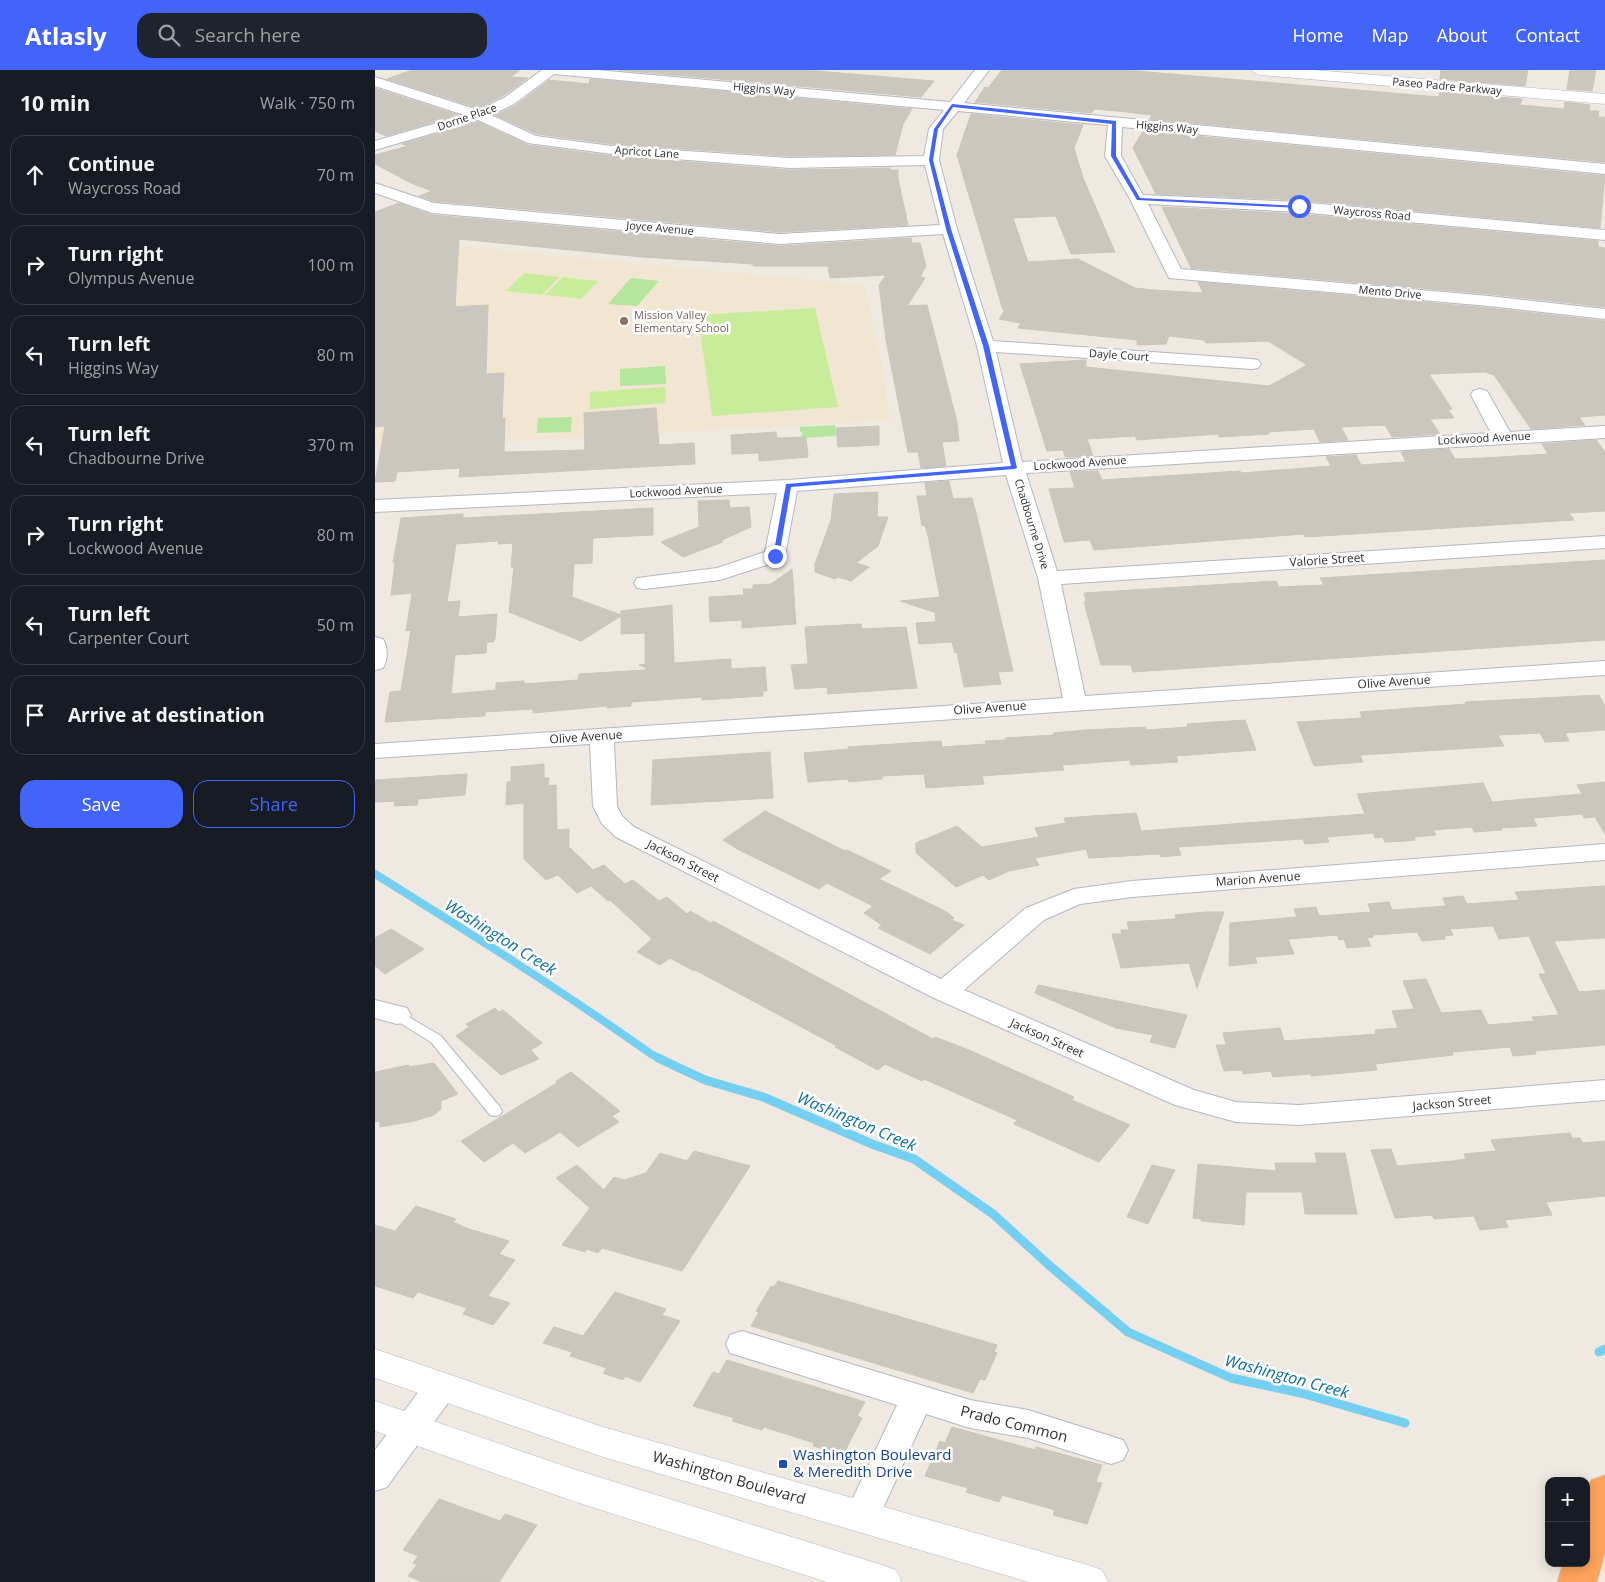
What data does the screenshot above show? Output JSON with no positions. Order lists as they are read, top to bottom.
{
  "streets": {
    "main road": ["Paseo Padre Parkway", "Washington Boulevard"],
    "street": [
      "Higgins Way",
      "Dorne Place",
      "Apricot Lane",
      "Waycross Road",
      "Joyce Avenue",
      "Mento Drive",
      "Dayle Court",
      "Lockwood Avenue",
      "Chadbourne Drive",
      "Valorie Street",
      "Olive Avenue",
      "Jackson Street",
      "Marion Avenue",
      "Prado Common"
    ]
  },
  "crossings": [
    ["Higgins Way", "Dorne Place"],
    ["Higgins Way", "Chadbourne Drive"],
    ["Dorne Place", "Apricot Lane"],
    ["Apricot Lane", "Chadbourne Drive"],
    ["Waycross Road", "Mento Drive"],
    ["Joyce Avenue", "Chadbourne Drive"],
    ["Dayle Court", "Chadbourne Drive"],
    ["Lockwood Avenue", "Chadbourne Drive"],
    ["Chadbourne Drive", "Valorie Street"],
    ["Chadbourne Drive", "Olive Avenue"],
    ["Olive Avenue", "Jackson Street"],
    ["Jackson Street", "Marion Avenue"]
  ],
  "water": ["Washington Creek"],
  "places": {
    "other": ["Mission Valley Elementary School"],
    "transit": ["Washington Boulevard & Meredith Drive"]
  },
  "page": {
    "header": "Atlasly",
    "search": "Search here",
    "nav": [
      "Home",
      "Map",
      "About",
      "Contact"
    ],
    "heading": ["10 min", "Walk · 750 m"],
    "list": [
      ["Continue", "Waycross Road", "70 m"],
      ["Turn right", "Olympus Avenue", "100 m"],
      ["Turn left", "Higgins Way", "80 m"],
      ["Turn left", "Chadbourne Drive", "370 m"],
      ["Turn right", "Lockwood Avenue", "80 m"],
      ["Turn left", "Carpenter Court", "50 m"],
      "Arrive at destination"
    ],
    "buttons": ["Save", "Share"],
    "map_buttons": ["+", "−"]
  }
}
